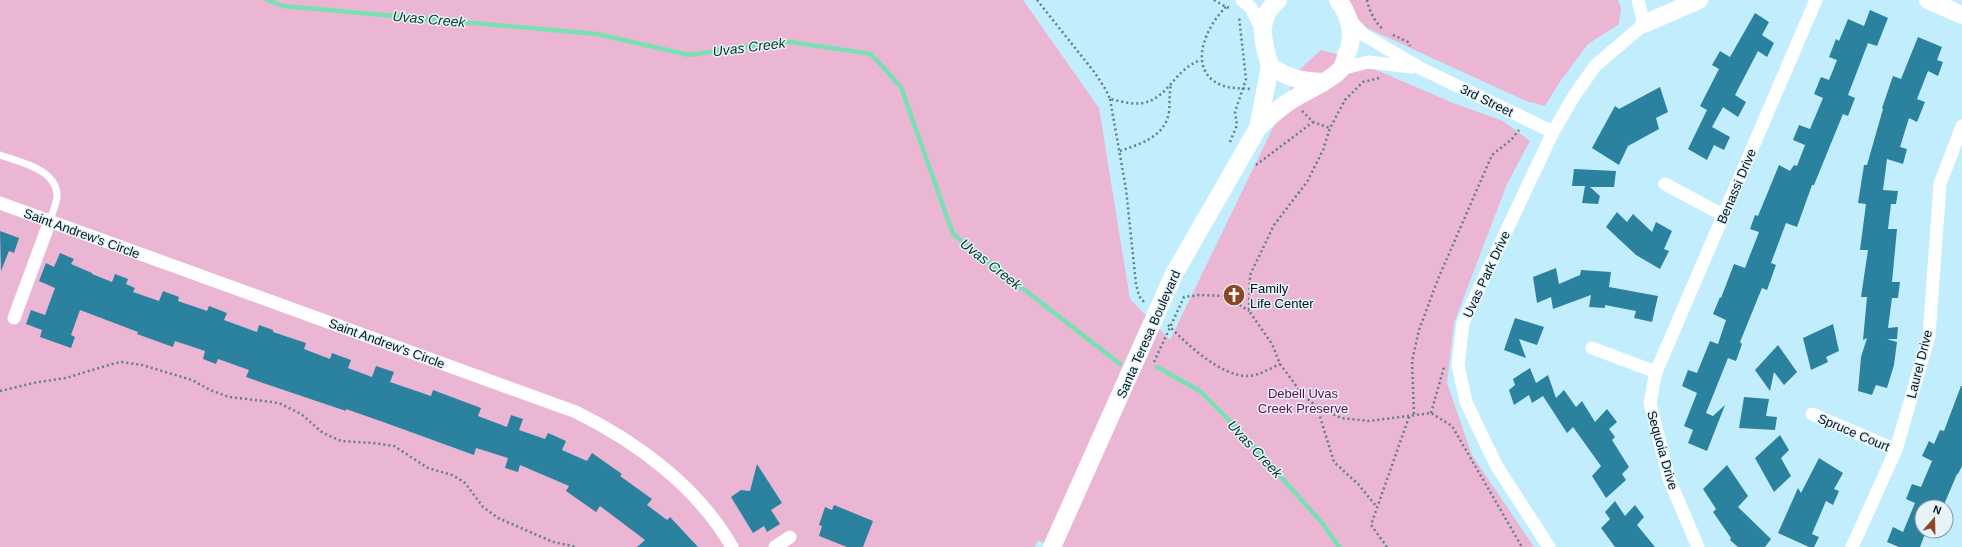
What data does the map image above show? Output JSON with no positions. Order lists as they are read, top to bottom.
{
  "streets": {
    "main road": ["Santa Teresa Boulevard"],
    "street": [
      "3rd Street",
      "Benassi Drive",
      "Saint Andrew's Circle",
      "Uvas Park Drive",
      "Laurel Drive",
      "Spruce Court",
      "Sequoia Drive"
    ]
  },
  "crossings": [
    ["3rd Street", "Uvas Park Drive"],
    ["3rd Street", "Santa Teresa Boulevard"],
    ["Benassi Drive", "Sequoia Drive"],
    ["Laurel Drive", "Spruce Court"]
  ],
  "water": ["Uvas Creek"],
  "parks": ["Debell Uvas Creek Preserve"],
  "places": {
    "church": ["Family Life Center"]
  },
  "north": "top"
}
